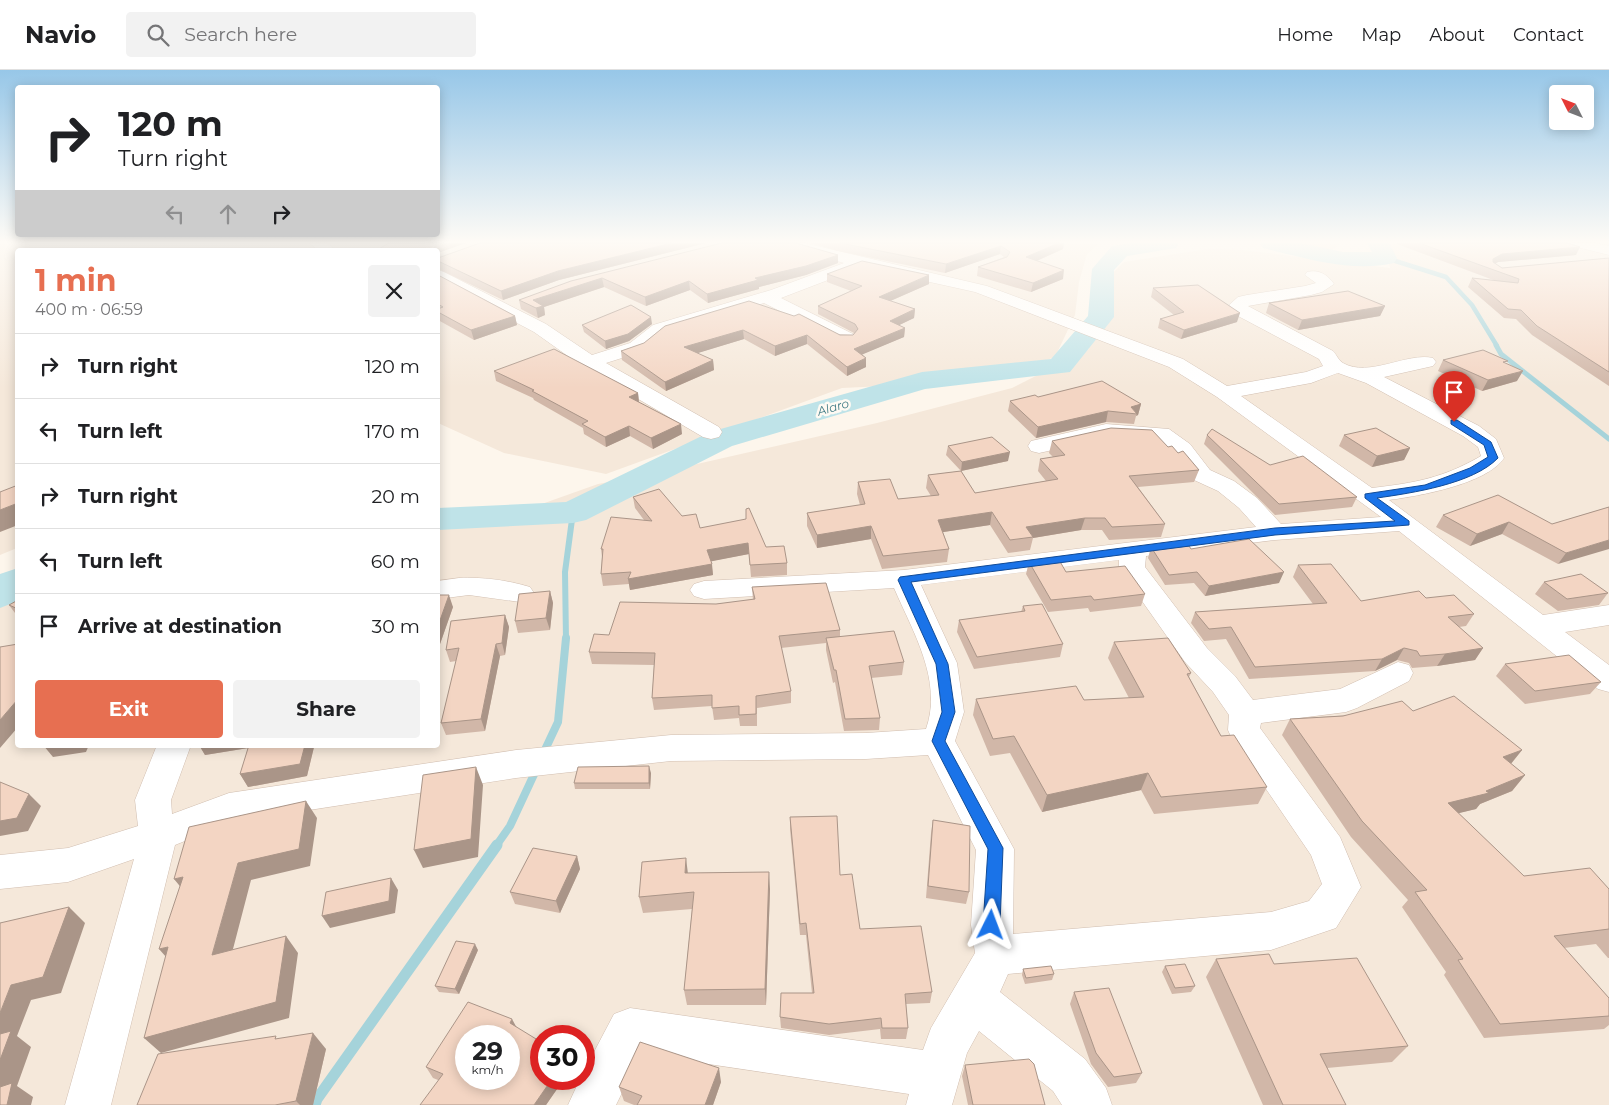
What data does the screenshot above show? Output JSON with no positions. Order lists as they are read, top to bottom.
{
  "water": ["Alaro"],
  "north": "top left",
  "page": {
    "header": "Navio",
    "search": "Search here",
    "nav": [
      "Home",
      "Map",
      "About",
      "Contact"
    ],
    "turn": ["120 m", "Turn right"],
    "heading": ["1 min", "400 m · 06:59"],
    "list": [
      {
        "name": "Turn right",
        "value": "120 m"
      },
      {
        "name": "Turn left",
        "value": "170 m"
      },
      {
        "name": "Turn right",
        "value": "20 m"
      },
      {
        "name": "Turn left",
        "value": "60 m"
      },
      {
        "name": "Arrive at destination",
        "value": "30 m"
      }
    ],
    "buttons": ["Exit", "Share"],
    "speed": "29 km/h",
    "limit": "30"
  }
}
